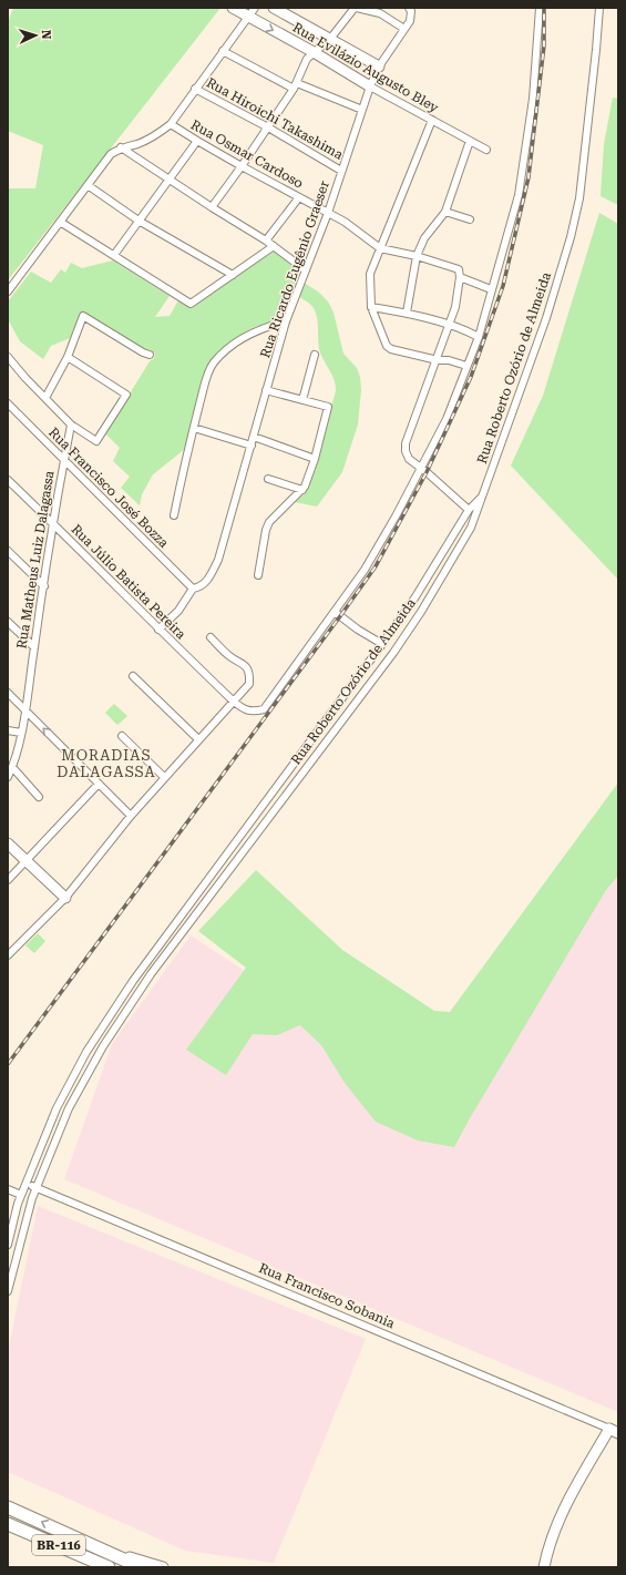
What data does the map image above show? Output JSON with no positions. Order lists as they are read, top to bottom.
{
  "streets": {
    "highway": ["BR-116"],
    "street": [
      "Rua Evilázio Augusto Bley",
      "Rua Hiroichi Takashima",
      "Rua Osmar Cardoso",
      "Rua Ricardo Eugênio Graeser",
      "Rua Roberto Ozório de Almeida",
      "Rua Francisco José Bozza",
      "Rua Matheus Luiz Dalagassa",
      "Rua Júlio Batista Pereira",
      "Rua Francisco Sobania"
    ]
  },
  "crossings": [
    ["Rua Evilázio Augusto Bley", "Rua Ricardo Eugênio Graeser"],
    ["Rua Hiroichi Takashima", "Rua Ricardo Eugênio Graeser"],
    ["Rua Osmar Cardoso", "Rua Ricardo Eugênio Graeser"],
    ["Rua Ricardo Eugênio Graeser", "Rua Francisco José Bozza"],
    ["Rua Roberto Ozório de Almeida", "Rua Francisco Sobania"],
    ["Rua Francisco José Bozza", "Rua Matheus Luiz Dalagassa"],
    ["Rua Matheus Luiz Dalagassa", "Rua Júlio Batista Pereira"]
  ],
  "districts": ["MORADIAS DALAGASSA"],
  "north": "right"
}
